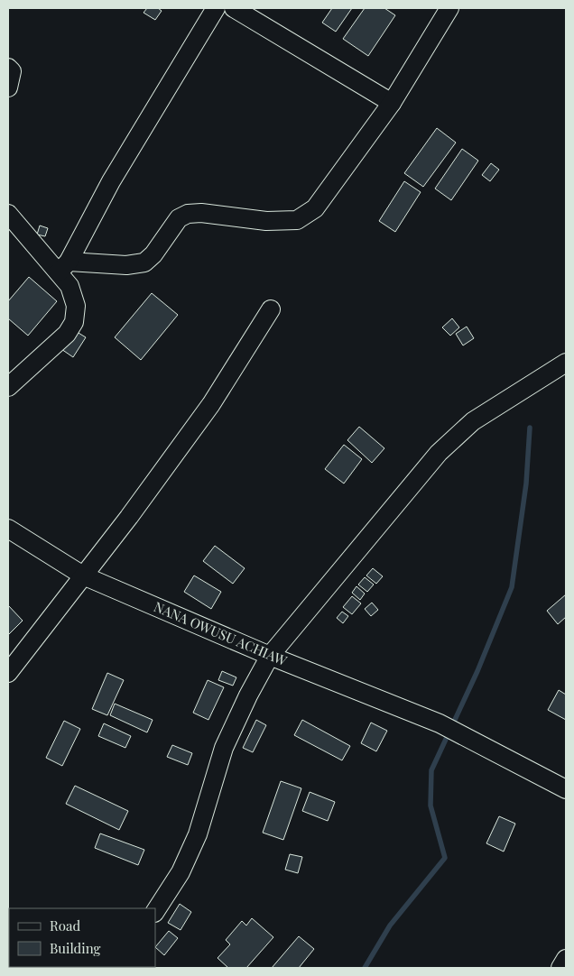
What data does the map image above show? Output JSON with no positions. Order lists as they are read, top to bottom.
{
  "streets": {
    "street": ["NANA OWUSU ACHIAW"]
  },
  "legend": ["Road", "Building"]
}
